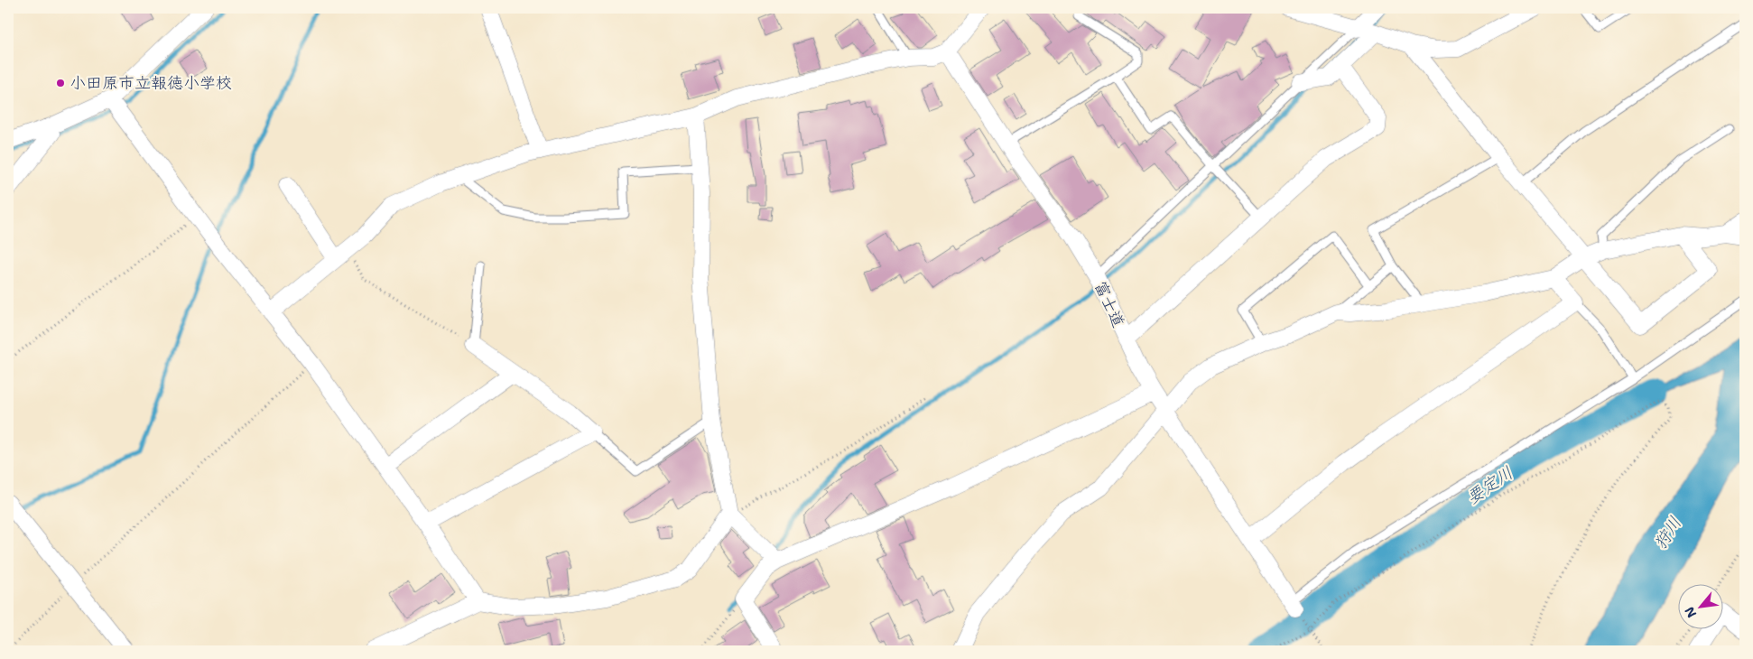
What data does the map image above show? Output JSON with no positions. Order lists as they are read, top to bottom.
{
  "streets": {
    "street": ["富士道"]
  },
  "water": ["要定川", "狩川"],
  "places": ["小田原市立報徳小学校"],
  "north": "bottom left"
}
